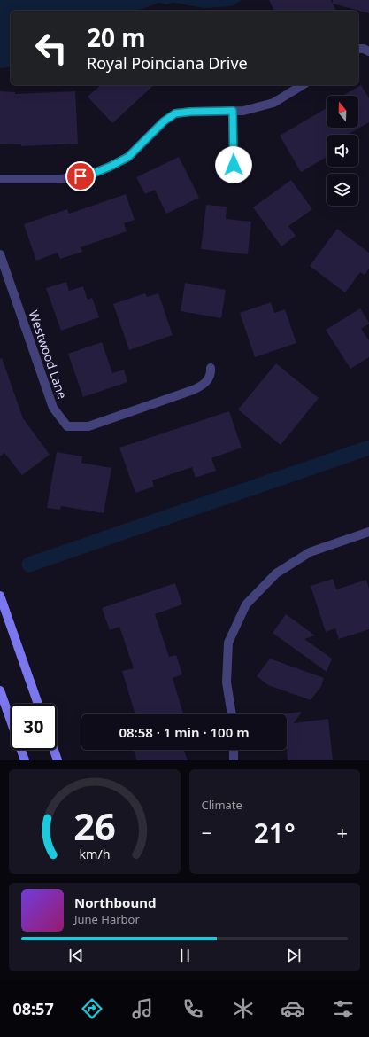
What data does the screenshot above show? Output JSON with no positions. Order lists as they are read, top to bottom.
{
  "streets": {
    "street": ["Westwood Lane"]
  },
  "north": "top",
  "page": {
    "turn": ["20 m", "Royal Poinciana Drive"],
    "limit": "30",
    "trip": "08:58 · 1 min · 100 m",
    "tile": "Climate",
    "heat": ["−", "21°", "+"],
    "song": ["Northbound", "June Harbor"],
    "tabs": "08:57",
    "gauge": ["26", "km/h"]
  }
}
